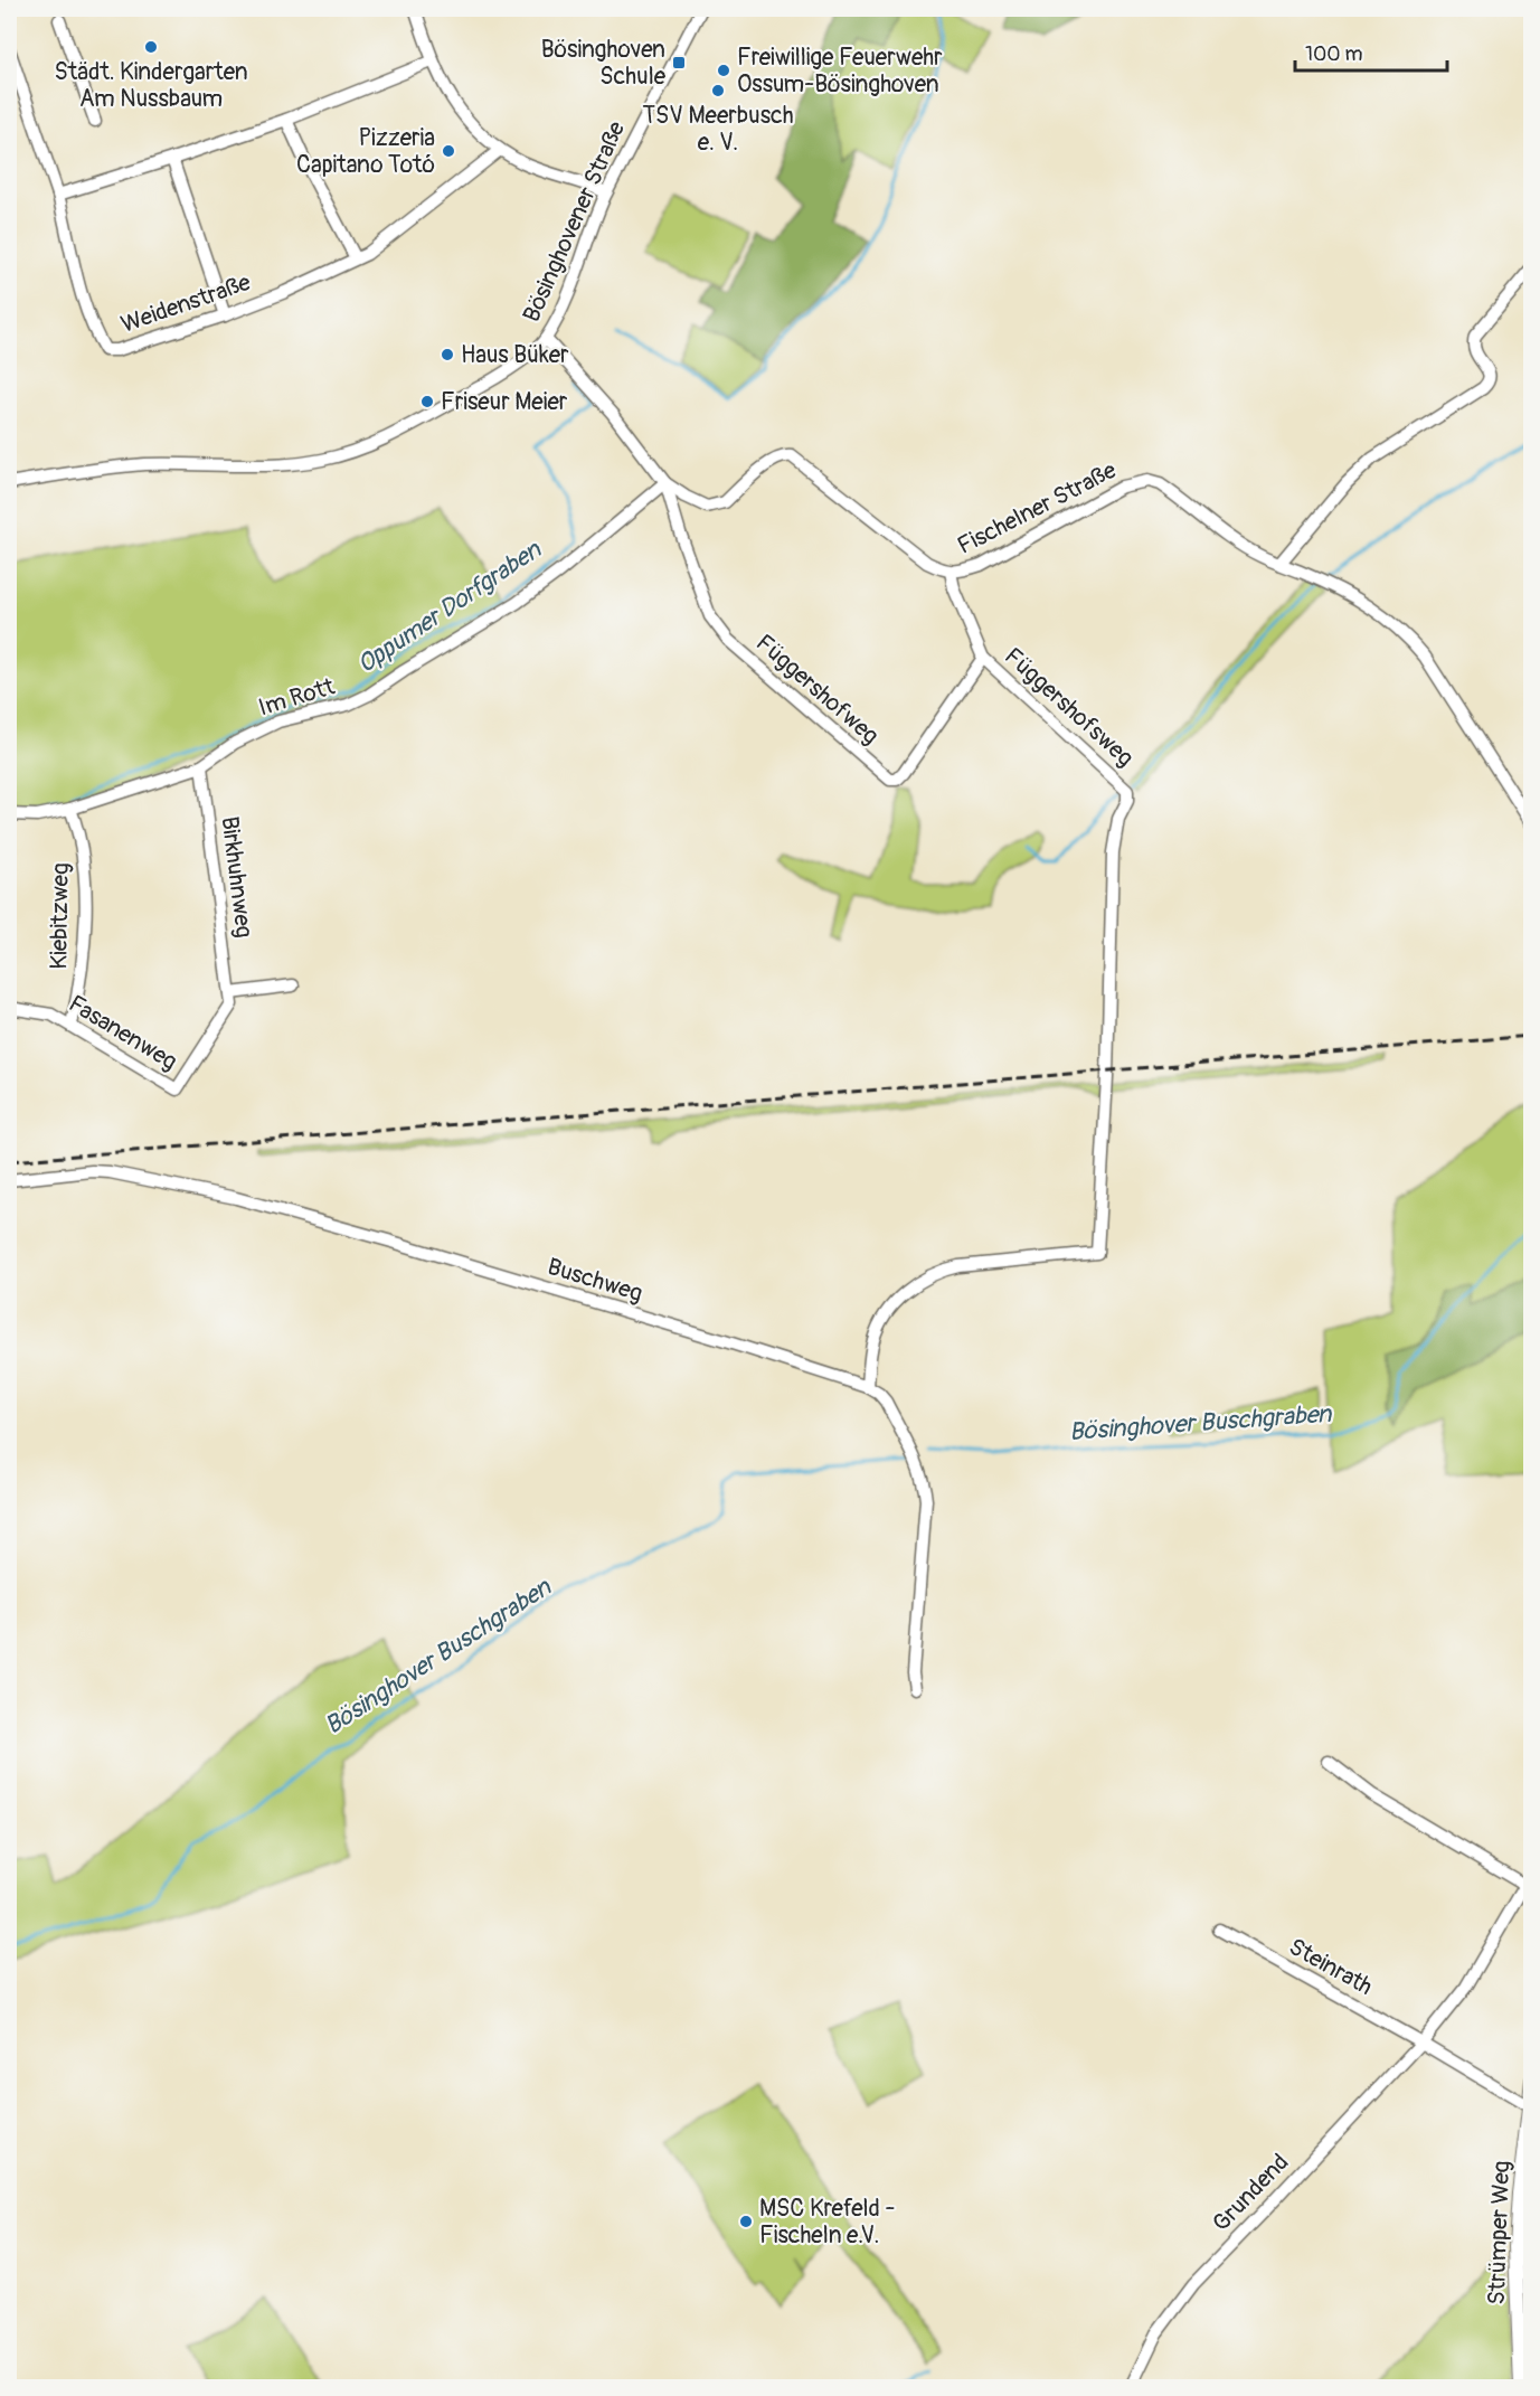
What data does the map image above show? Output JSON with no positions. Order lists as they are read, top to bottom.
{
  "streets": {
    "street": [
      "Bösinghovener Straße",
      "Weidenstraße",
      "Fischelner Straße",
      "Függershofweg",
      "Im Rott",
      "Függershofsweg",
      "Birkhuhnweg",
      "Kiebitzweg",
      "Fasanenweg",
      "Buschweg",
      "Steinrath",
      "Grundend",
      "Strümper Weg"
    ]
  },
  "crossings": [
    ["Bösinghovener Straße", "Fischelner Straße"],
    ["Fischelner Straße", "Függershofweg"],
    ["Fischelner Straße", "Im Rott"],
    ["Fischelner Straße", "Függershofsweg"],
    ["Függershofweg", "Im Rott"],
    ["Függershofweg", "Függershofsweg"],
    ["Im Rott", "Birkhuhnweg"],
    ["Im Rott", "Kiebitzweg"],
    ["Függershofsweg", "Buschweg"],
    ["Birkhuhnweg", "Fasanenweg"],
    ["Kiebitzweg", "Fasanenweg"],
    ["Steinrath", "Grundend"]
  ],
  "water": ["Oppumer Dorfgraben", "Bösinghover Buschgraben"],
  "places": {
    "other": [
      "Städt. Kindergarten Am Nussbaum",
      "Freiwillige Feuerwehr Ossum-Bösinghoven",
      "TSV Meerbusch e. V.",
      "Pizzeria Capitano Totó",
      "Haus Büker",
      "Friseur Meier",
      "MSC Krefeld - Fischeln e.V."
    ],
    "transit": ["Bösinghoven Schule"]
  },
  "scale_bar": "100 m"
}
